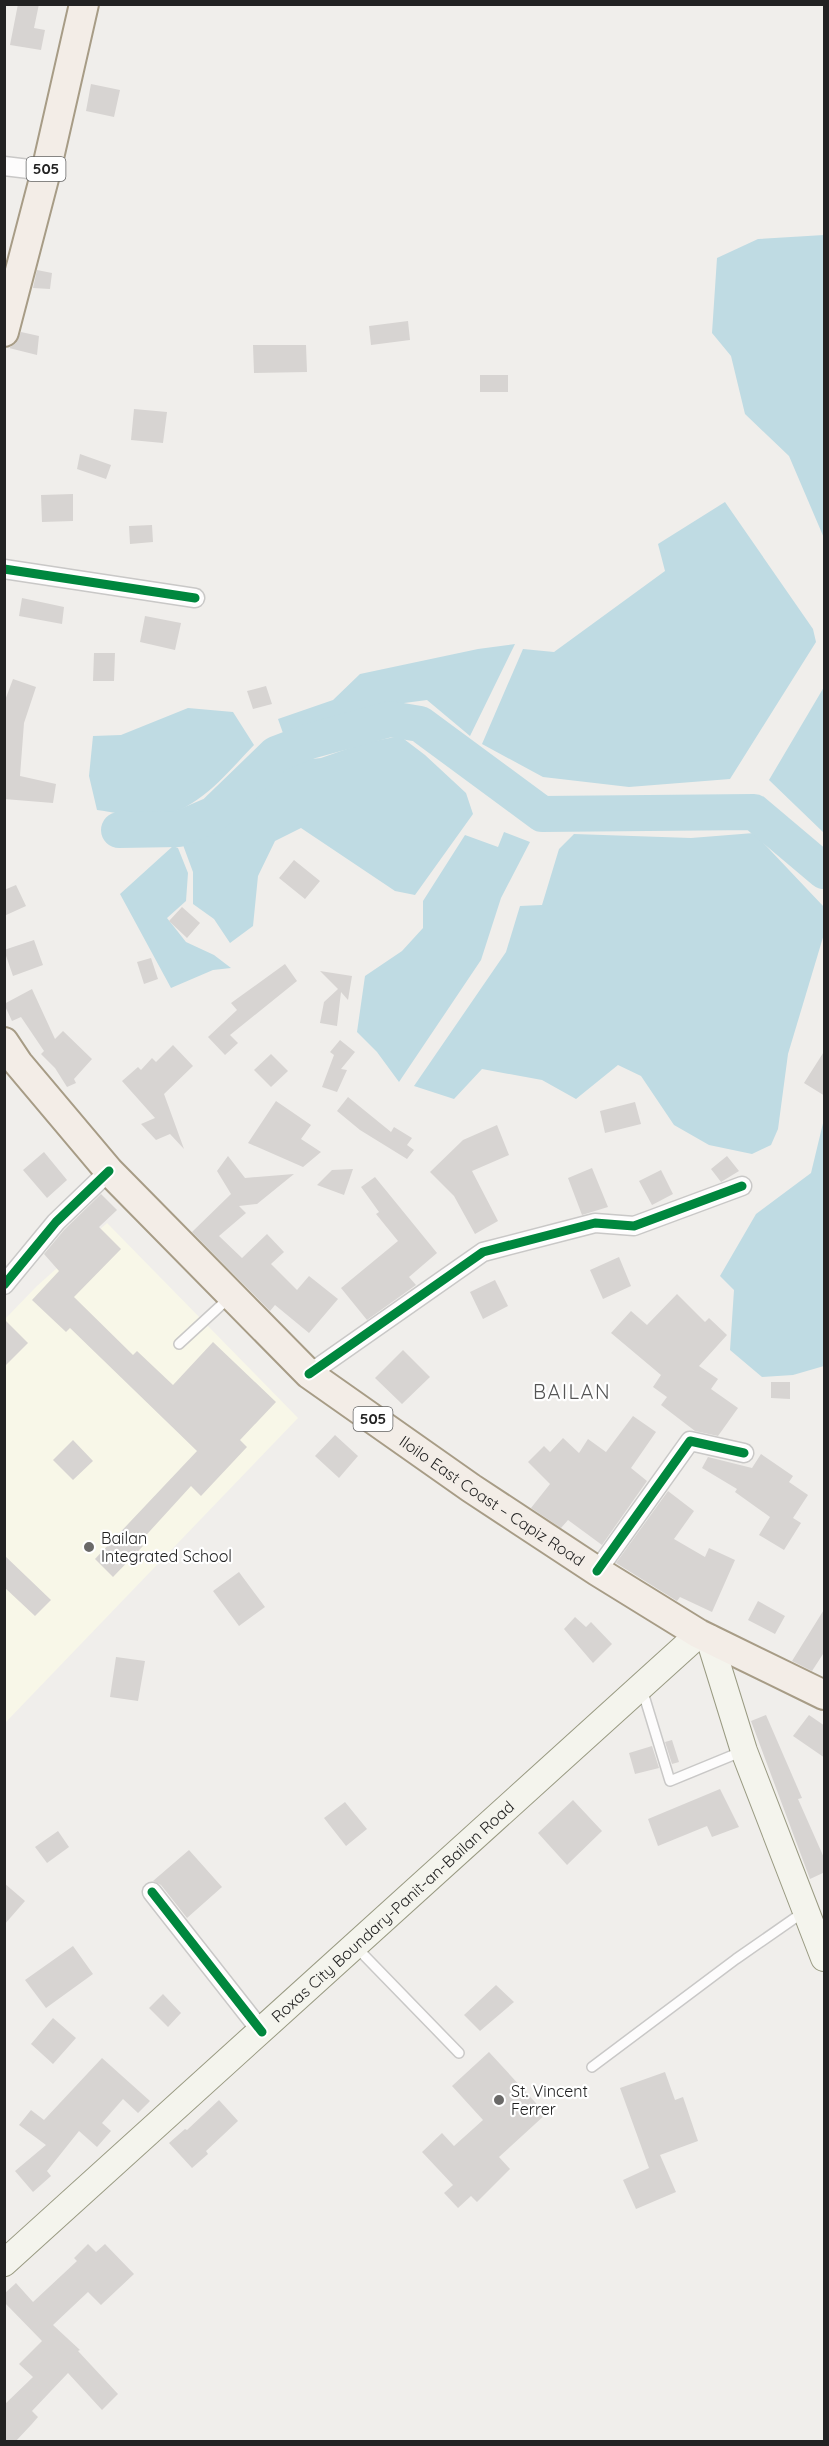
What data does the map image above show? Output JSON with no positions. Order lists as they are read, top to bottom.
{
  "streets": {
    "main road": ["505", "Iloilo East Coast – Capiz Road", "Roxas City Boundary-Panit-an-Bailan Road"]
  },
  "crossings": [
    ["Iloilo East Coast – Capiz Road", "Roxas City Boundary-Panit-an-Bailan Road"]
  ],
  "districts": ["BAILAN"],
  "places": ["Bailan Integrated School", "St. Vincent Ferrer"]
}
